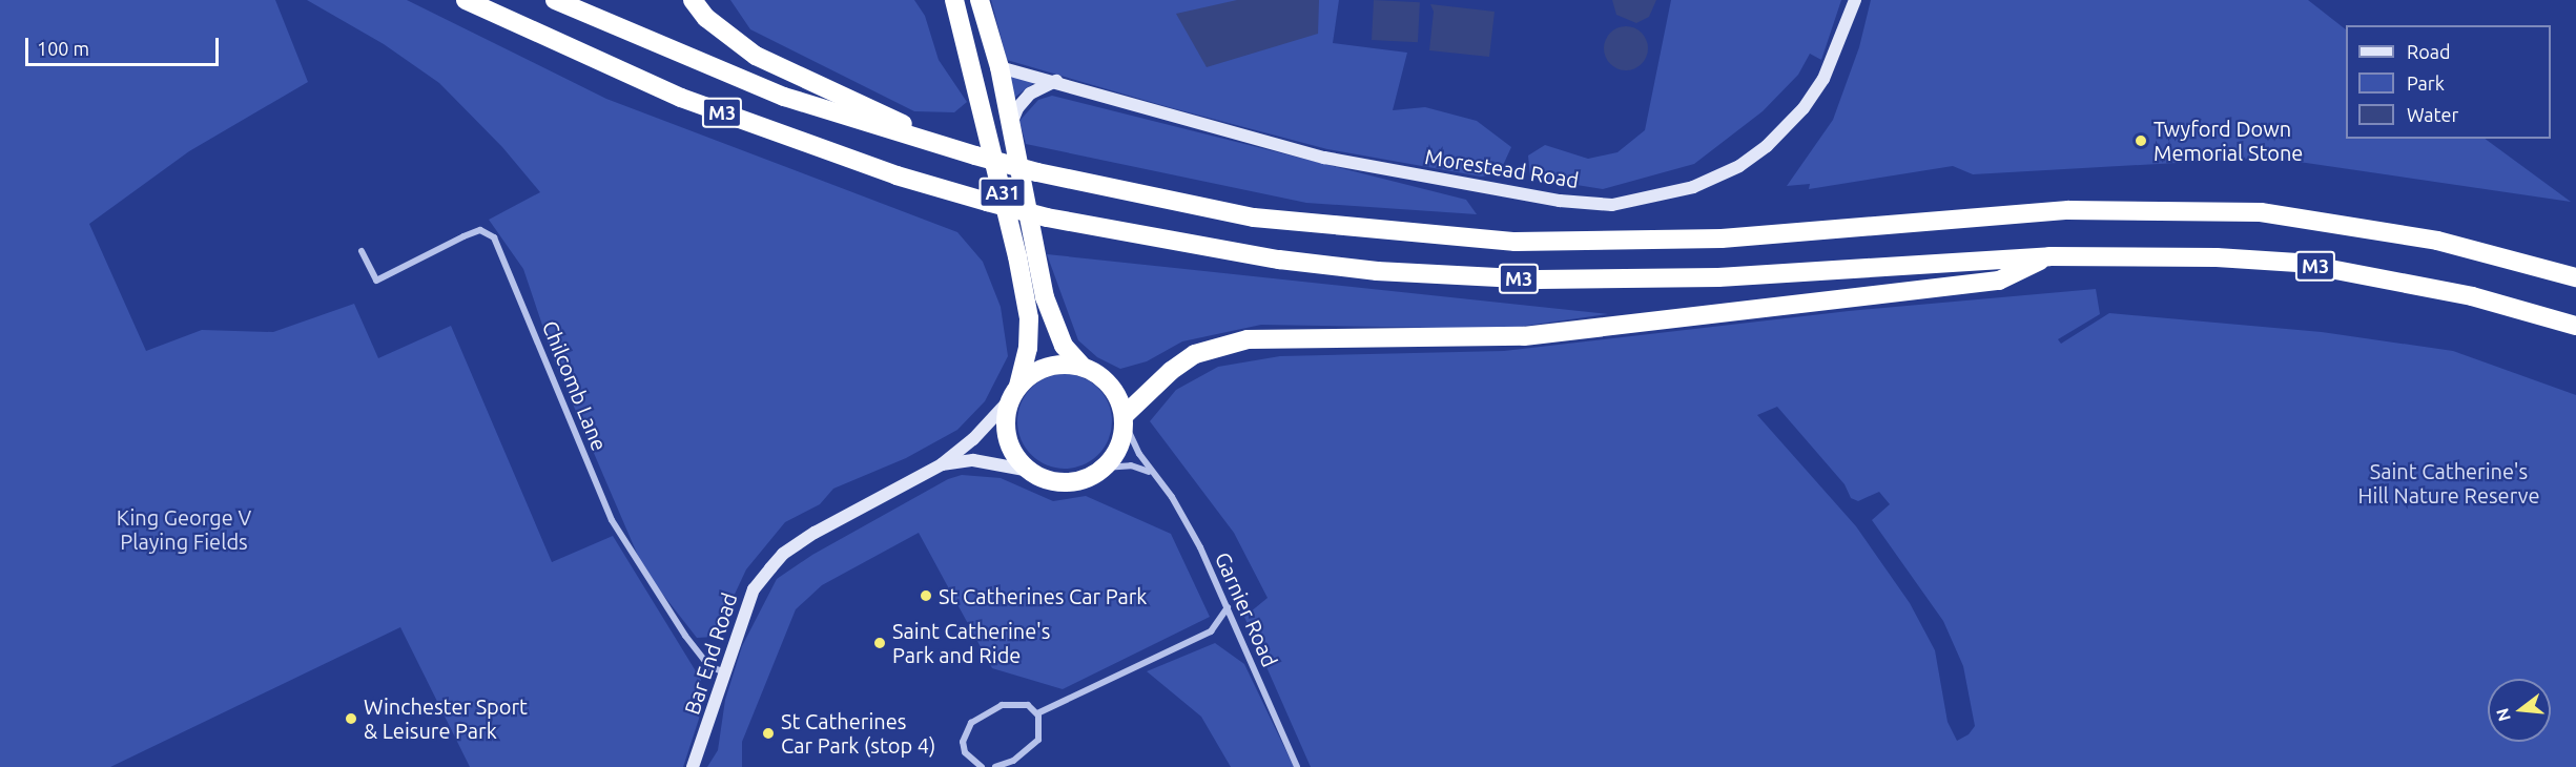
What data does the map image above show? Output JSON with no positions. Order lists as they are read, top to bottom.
{
  "streets": {
    "highway": ["M3", "A31"],
    "street": [
      "Morestead Road",
      "Chilcomb Lane",
      "Garnier Road",
      "Bar End Road"
    ]
  },
  "crossings": [
    ["M3", "A31"],
    ["M3", "Garnier Road"],
    ["M3", "Bar End Road"],
    ["Morestead Road", "A31"],
    ["A31", "Garnier Road"],
    ["A31", "Bar End Road"],
    ["Chilcomb Lane", "Bar End Road"],
    ["Garnier Road", "Bar End Road"]
  ],
  "parks": ["Saint Catherine's Hill Nature Reserve", "King George V Playing Fields"],
  "places": [
    "Twyford Down Memorial Stone",
    "St Catherines Car Park",
    "Saint Catherine's Park and Ride",
    "Winchester Sport & Leisure Park",
    "St Catherines Car Park (stop 4)"
  ],
  "legend": ["Road", "Park", "Water"],
  "scale_bar": "100 m",
  "north": "left"
}
